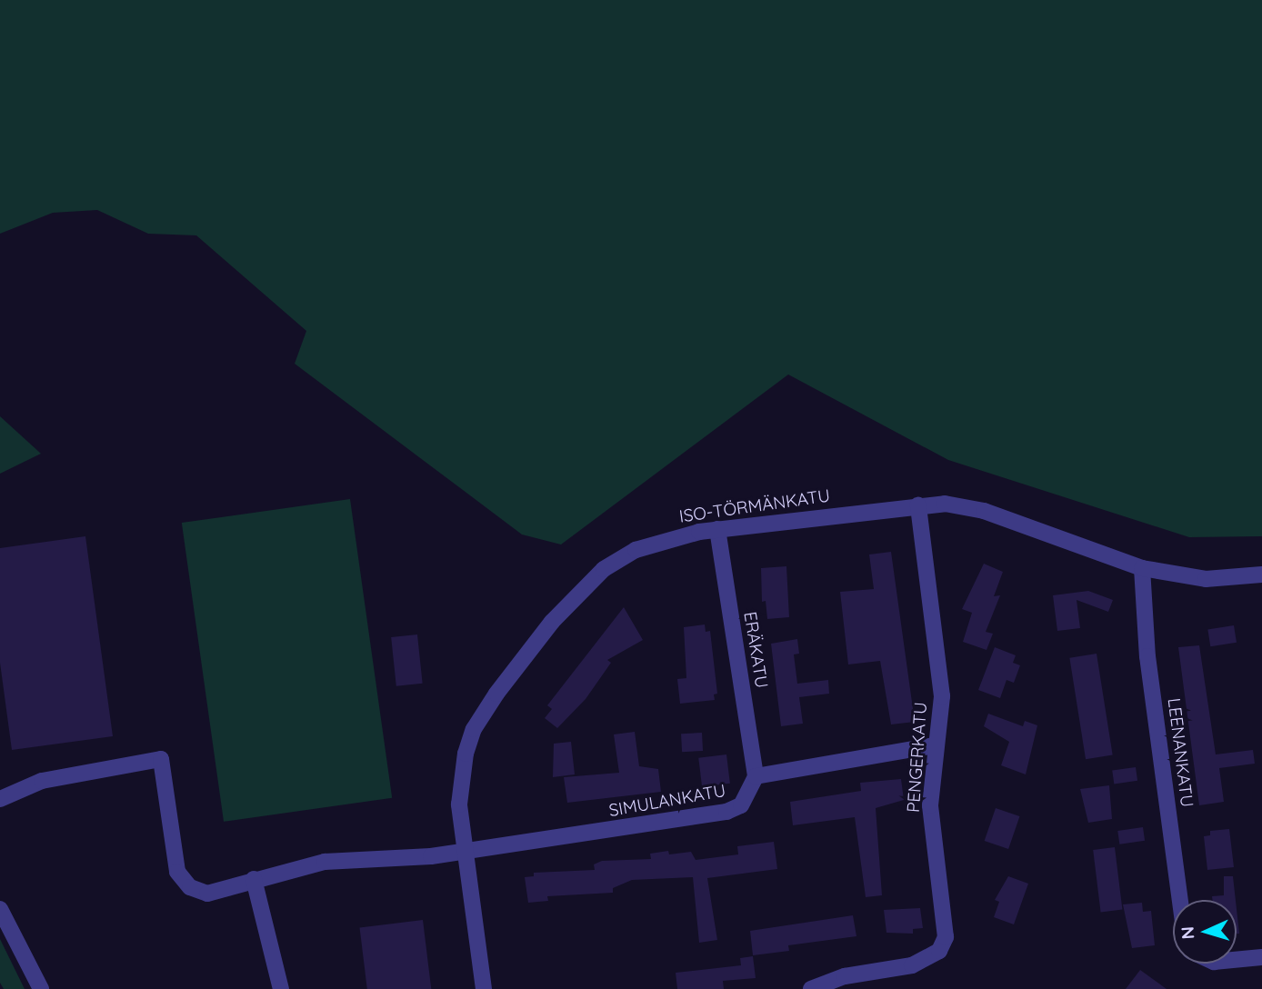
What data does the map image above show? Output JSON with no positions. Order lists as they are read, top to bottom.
{
  "streets": {
    "street": [
      "ISO-TÖRMÄNKATU",
      "ERÄKATU",
      "LEENANKATU",
      "PENGERKATU",
      "SIMULANKATU"
    ]
  },
  "crossings": [
    ["ISO-TÖRMÄNKATU", "ERÄKATU"],
    ["ISO-TÖRMÄNKATU", "LEENANKATU"],
    ["ISO-TÖRMÄNKATU", "PENGERKATU"],
    ["ISO-TÖRMÄNKATU", "SIMULANKATU"],
    ["ERÄKATU", "SIMULANKATU"]
  ],
  "north": "left"
}
